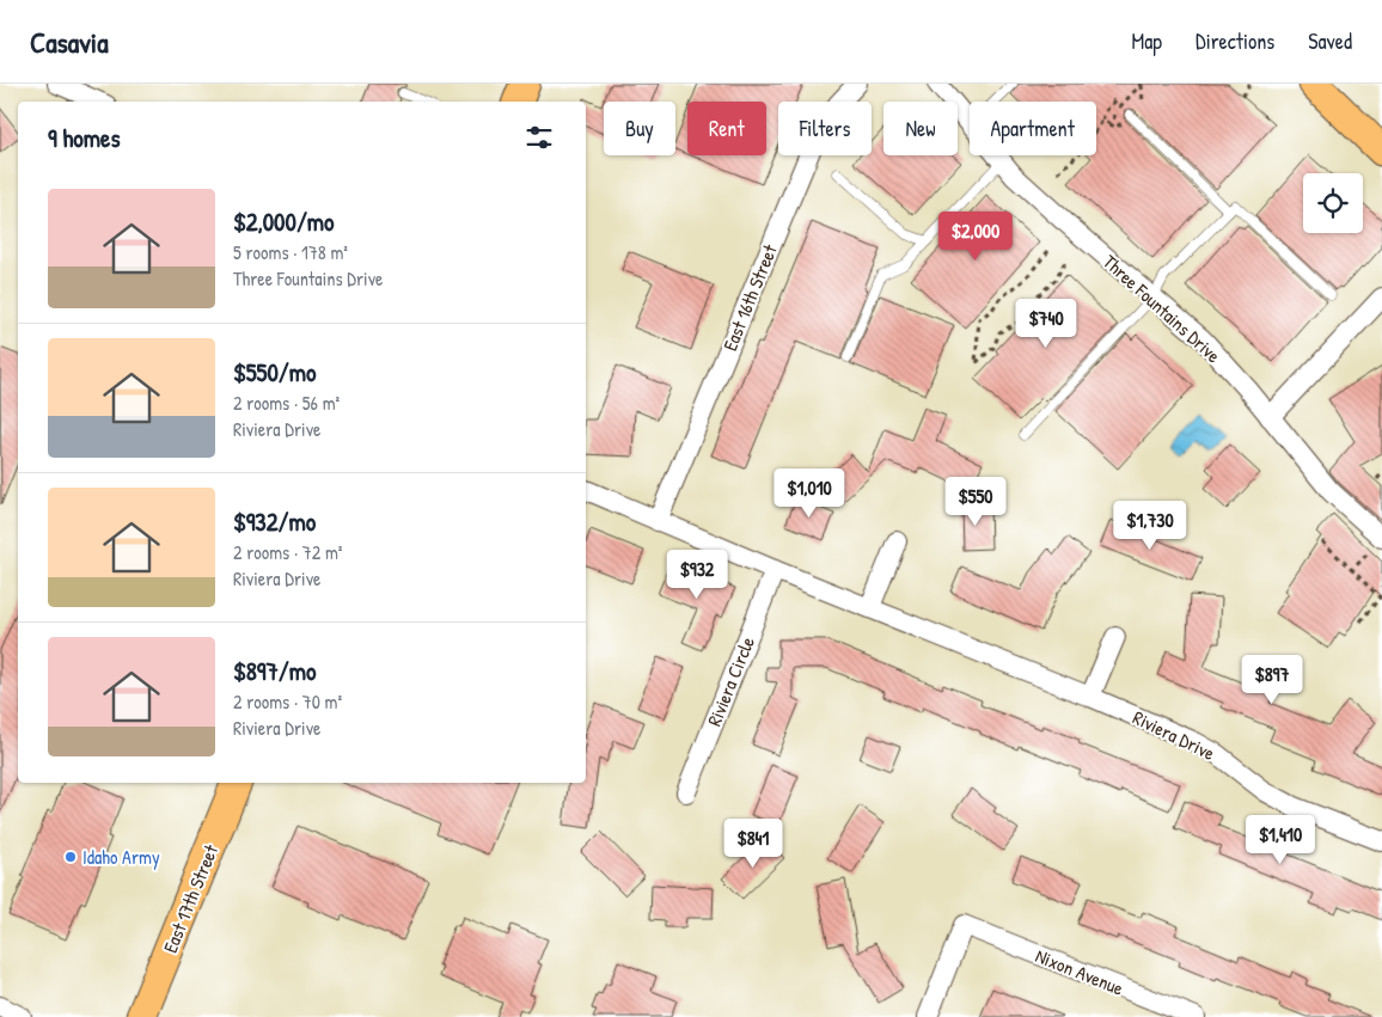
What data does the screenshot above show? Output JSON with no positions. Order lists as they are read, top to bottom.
{
  "streets": {
    "main road": ["East 17th Street"],
    "street": [
      "East 16th Street",
      "Three Fountains Drive",
      "Riviera Circle",
      "Riviera Drive",
      "Nixon Avenue"
    ]
  },
  "crossings": [
    ["East 16th Street", "Riviera Drive"],
    ["Riviera Circle", "Riviera Drive"]
  ],
  "places": ["Idaho Army"],
  "page": {
    "header": "Casavia",
    "nav": ["Map", "Directions", "Saved"],
    "chip": [
      "Buy",
      "Rent",
      "Filters",
      "New",
      "Apartment"
    ],
    "heading": "9 homes",
    "list": [
      {
        "name": "$2,000/mo",
        "note": "5 rooms · 178 m² · Three Fountains Drive"
      },
      {
        "name": "$550/mo",
        "note": "2 rooms · 56 m² · Riviera Drive"
      },
      {
        "name": "$932/mo",
        "note": "2 rooms · 72 m² · Riviera Drive"
      },
      {
        "name": "$897/mo",
        "note": "2 rooms · 70 m² · Riviera Drive"
      }
    ],
    "price": [
      "$2,000",
      "$740",
      "$1,010",
      "$550",
      "$1,730",
      "$932",
      "$897",
      "$1,410",
      "$841"
    ]
  }
}
